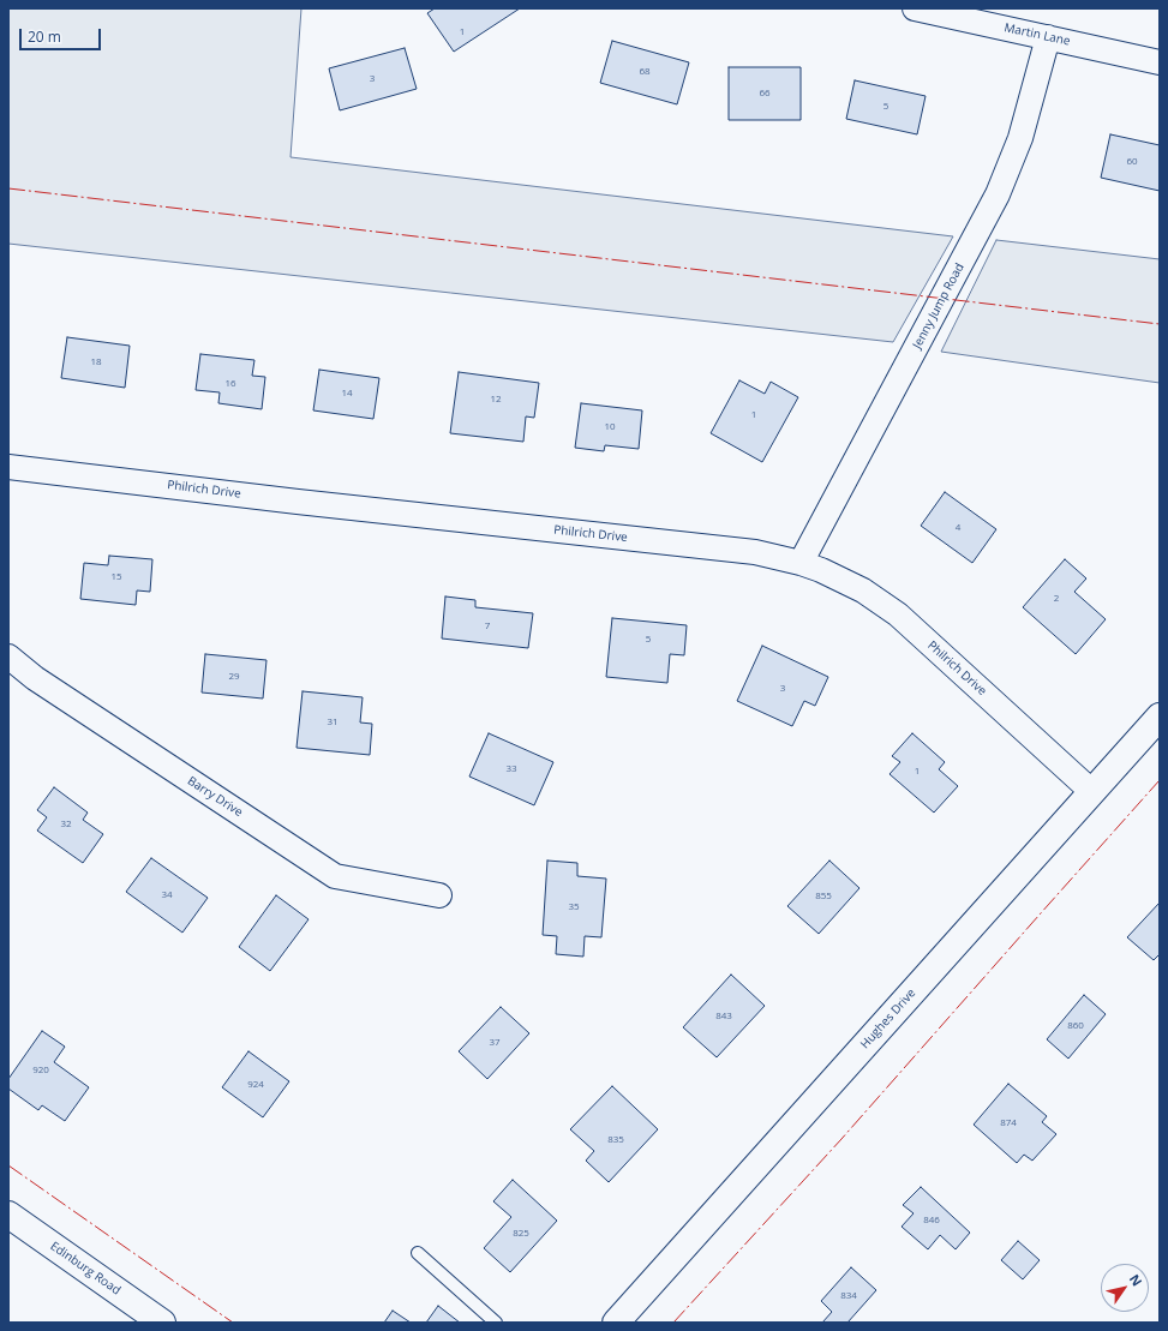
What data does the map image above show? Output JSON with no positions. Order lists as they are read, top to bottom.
{
  "streets": {
    "street": [
      "Martin Lane",
      "Jenny Jump Road",
      "Philrich Drive",
      "Barry Drive",
      "Hughes Drive",
      "Edinburg Road"
    ]
  },
  "crossings": [
    ["Martin Lane", "Jenny Jump Road"],
    ["Jenny Jump Road", "Philrich Drive"],
    ["Philrich Drive", "Hughes Drive"]
  ],
  "house_numbers": [
    "1",
    "68",
    "3",
    "66",
    "5",
    "60",
    "18",
    "16",
    "14",
    "12",
    "1",
    "10",
    "4",
    "15",
    "2",
    "7",
    "5",
    "29",
    "3",
    "31",
    "33",
    "1",
    "32",
    "34",
    "855",
    "35",
    "843",
    "860",
    "37",
    "920",
    "924",
    "874",
    "835",
    "846",
    "825",
    "834"
  ],
  "scale_bar": "20 m",
  "north": "top right"
}
